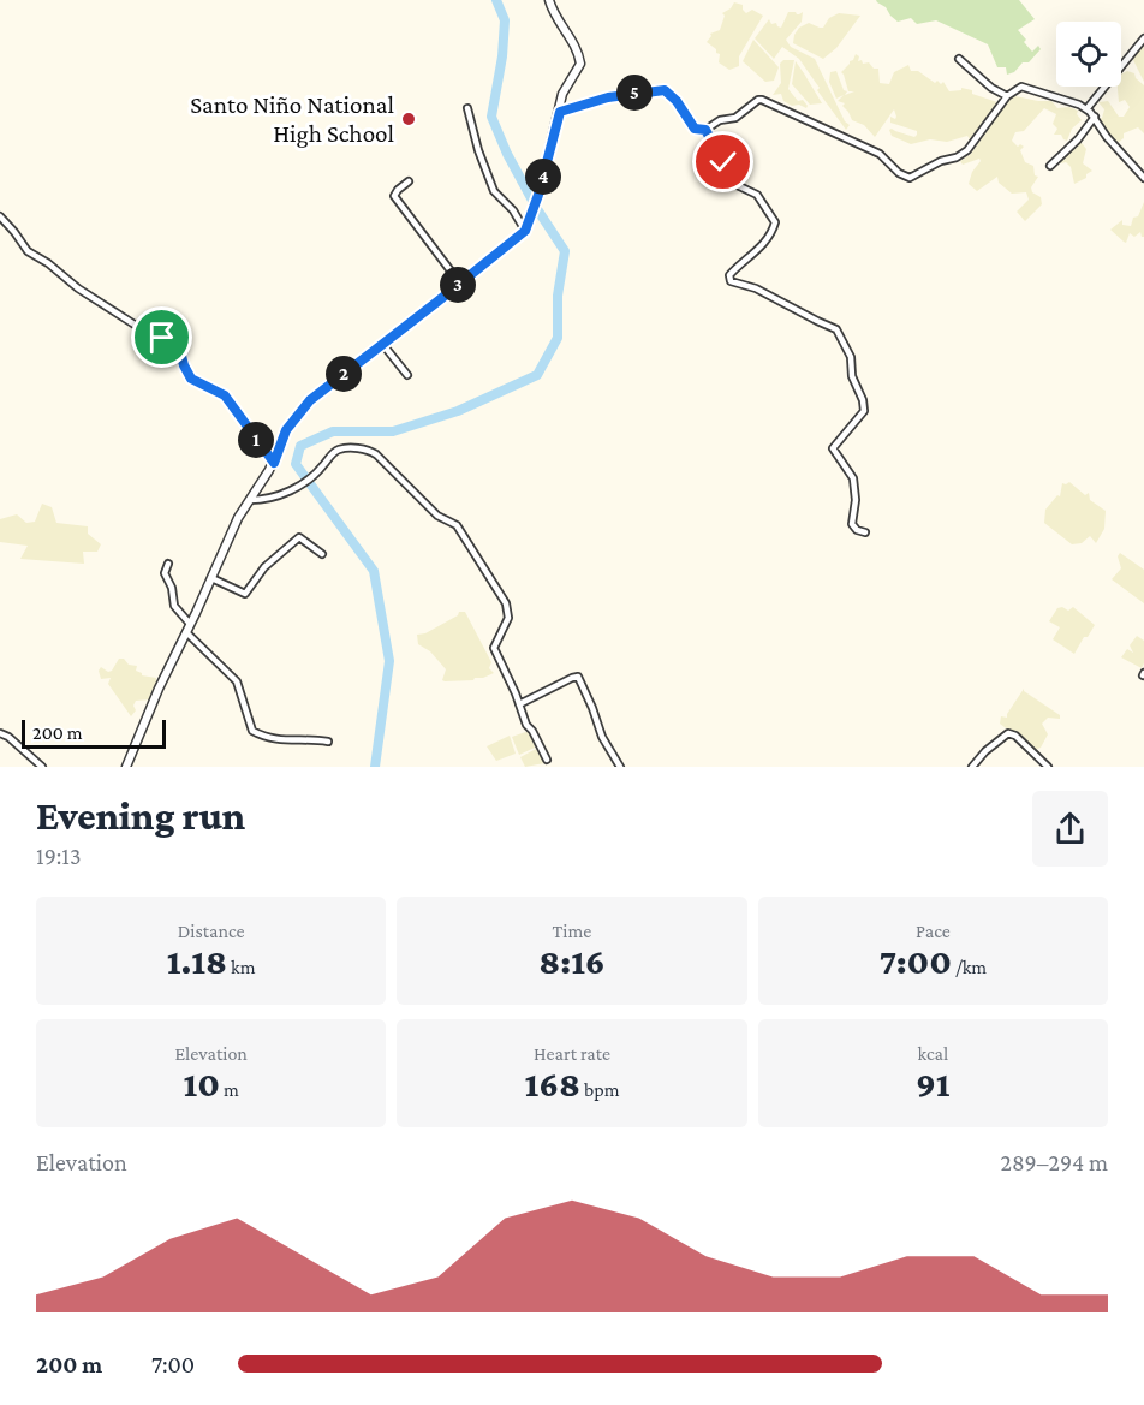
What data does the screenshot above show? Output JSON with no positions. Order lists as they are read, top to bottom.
{
  "places": ["Santo Niño National High School"],
  "scale_bar": "200 m",
  "page": {
    "pins": [
      "5",
      "4",
      "3",
      "2",
      "1"
    ],
    "scale": "200 m",
    "heading": ["Evening run", "19:13"],
    "stats": [
      ["Distance", "1.18 km"],
      ["Time", "8:16"],
      ["Pace", "7:00 /km"],
      ["Elevation", "10 m"],
      ["Heart rate", "168 bpm"],
      ["kcal", "91"]
    ],
    "chart": ["Elevation", "289–294 m"],
    "list": [
      {
        "name": "200 m",
        "note": "7:00"
      }
    ]
  }
}
